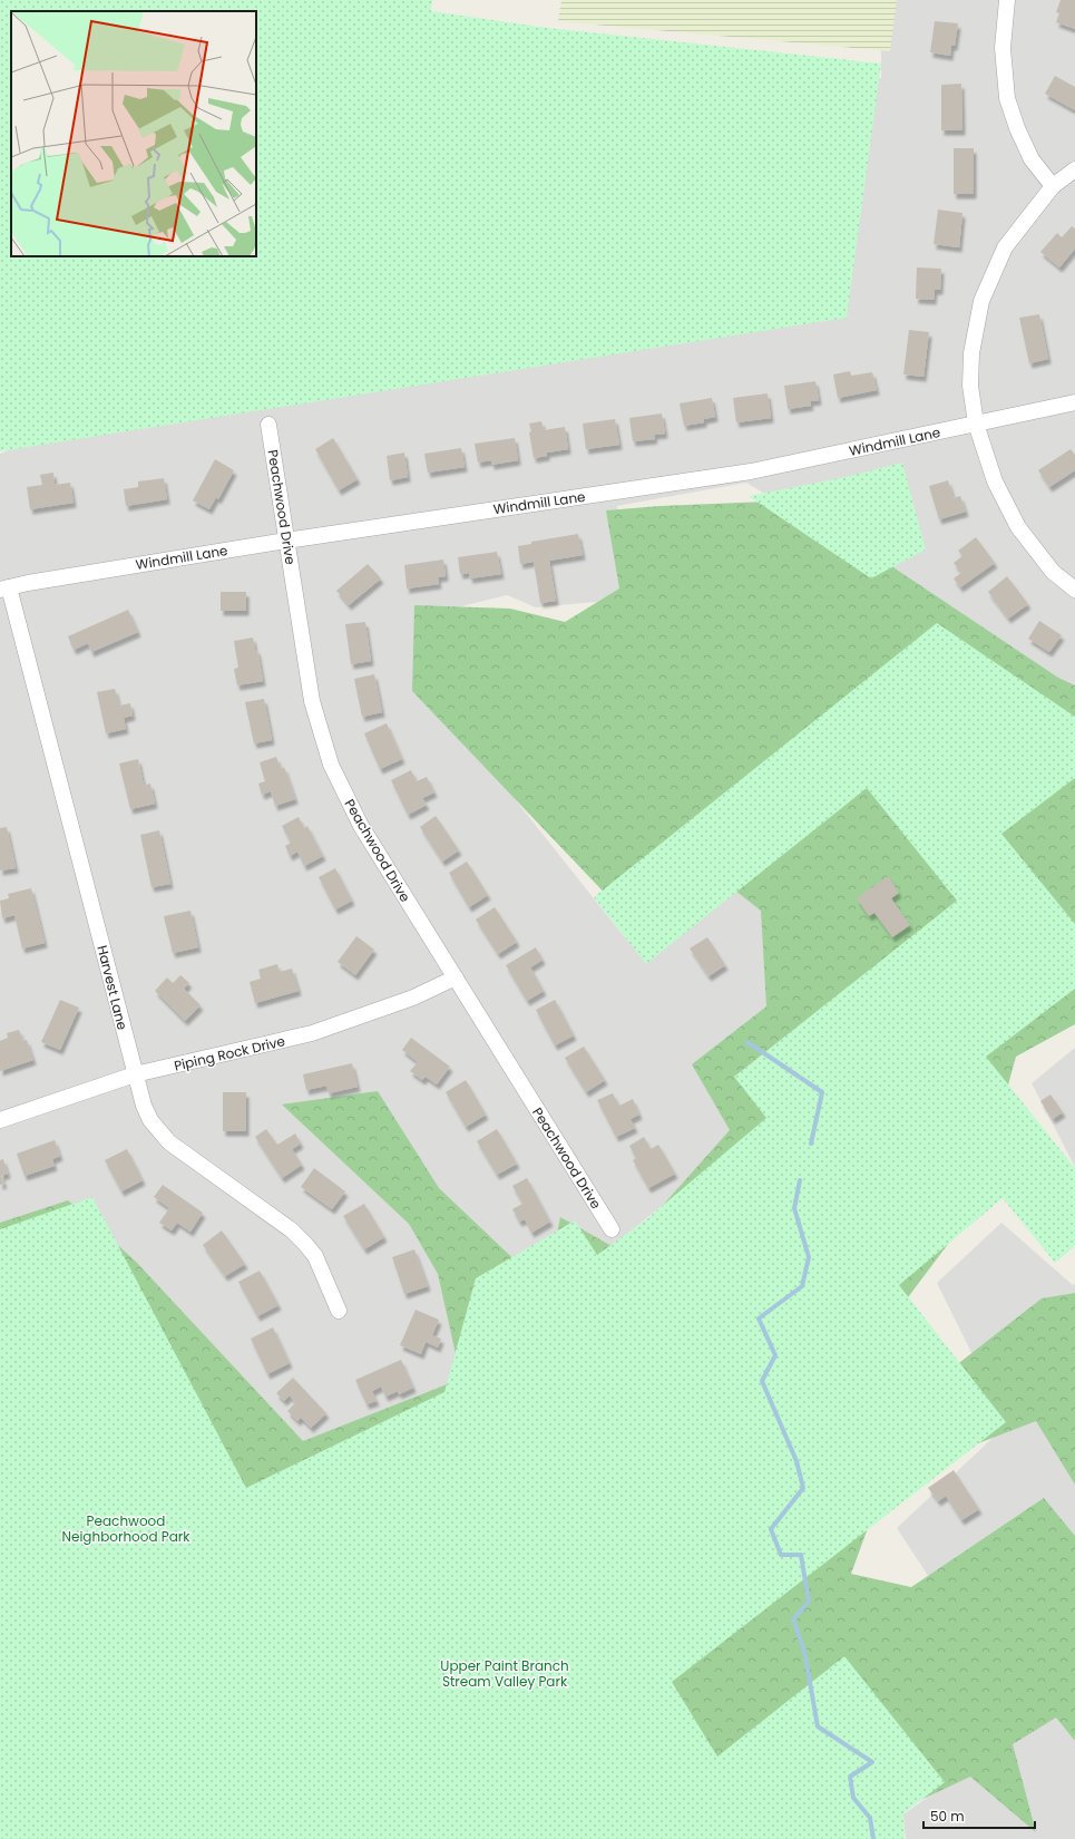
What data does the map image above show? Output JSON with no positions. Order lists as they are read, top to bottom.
{
  "streets": {
    "street": [
      "Windmill Lane",
      "Peachwood Drive",
      "Harvest Lane",
      "Piping Rock Drive"
    ]
  },
  "crossings": [
    ["Windmill Lane", "Peachwood Drive"],
    ["Windmill Lane", "Harvest Lane"],
    ["Peachwood Drive", "Piping Rock Drive"],
    ["Harvest Lane", "Piping Rock Drive"]
  ],
  "parks": ["Peachwood Neighborhood Park", "Upper Paint Branch Stream Valley Park"],
  "scale_bar": "50 m"
}
